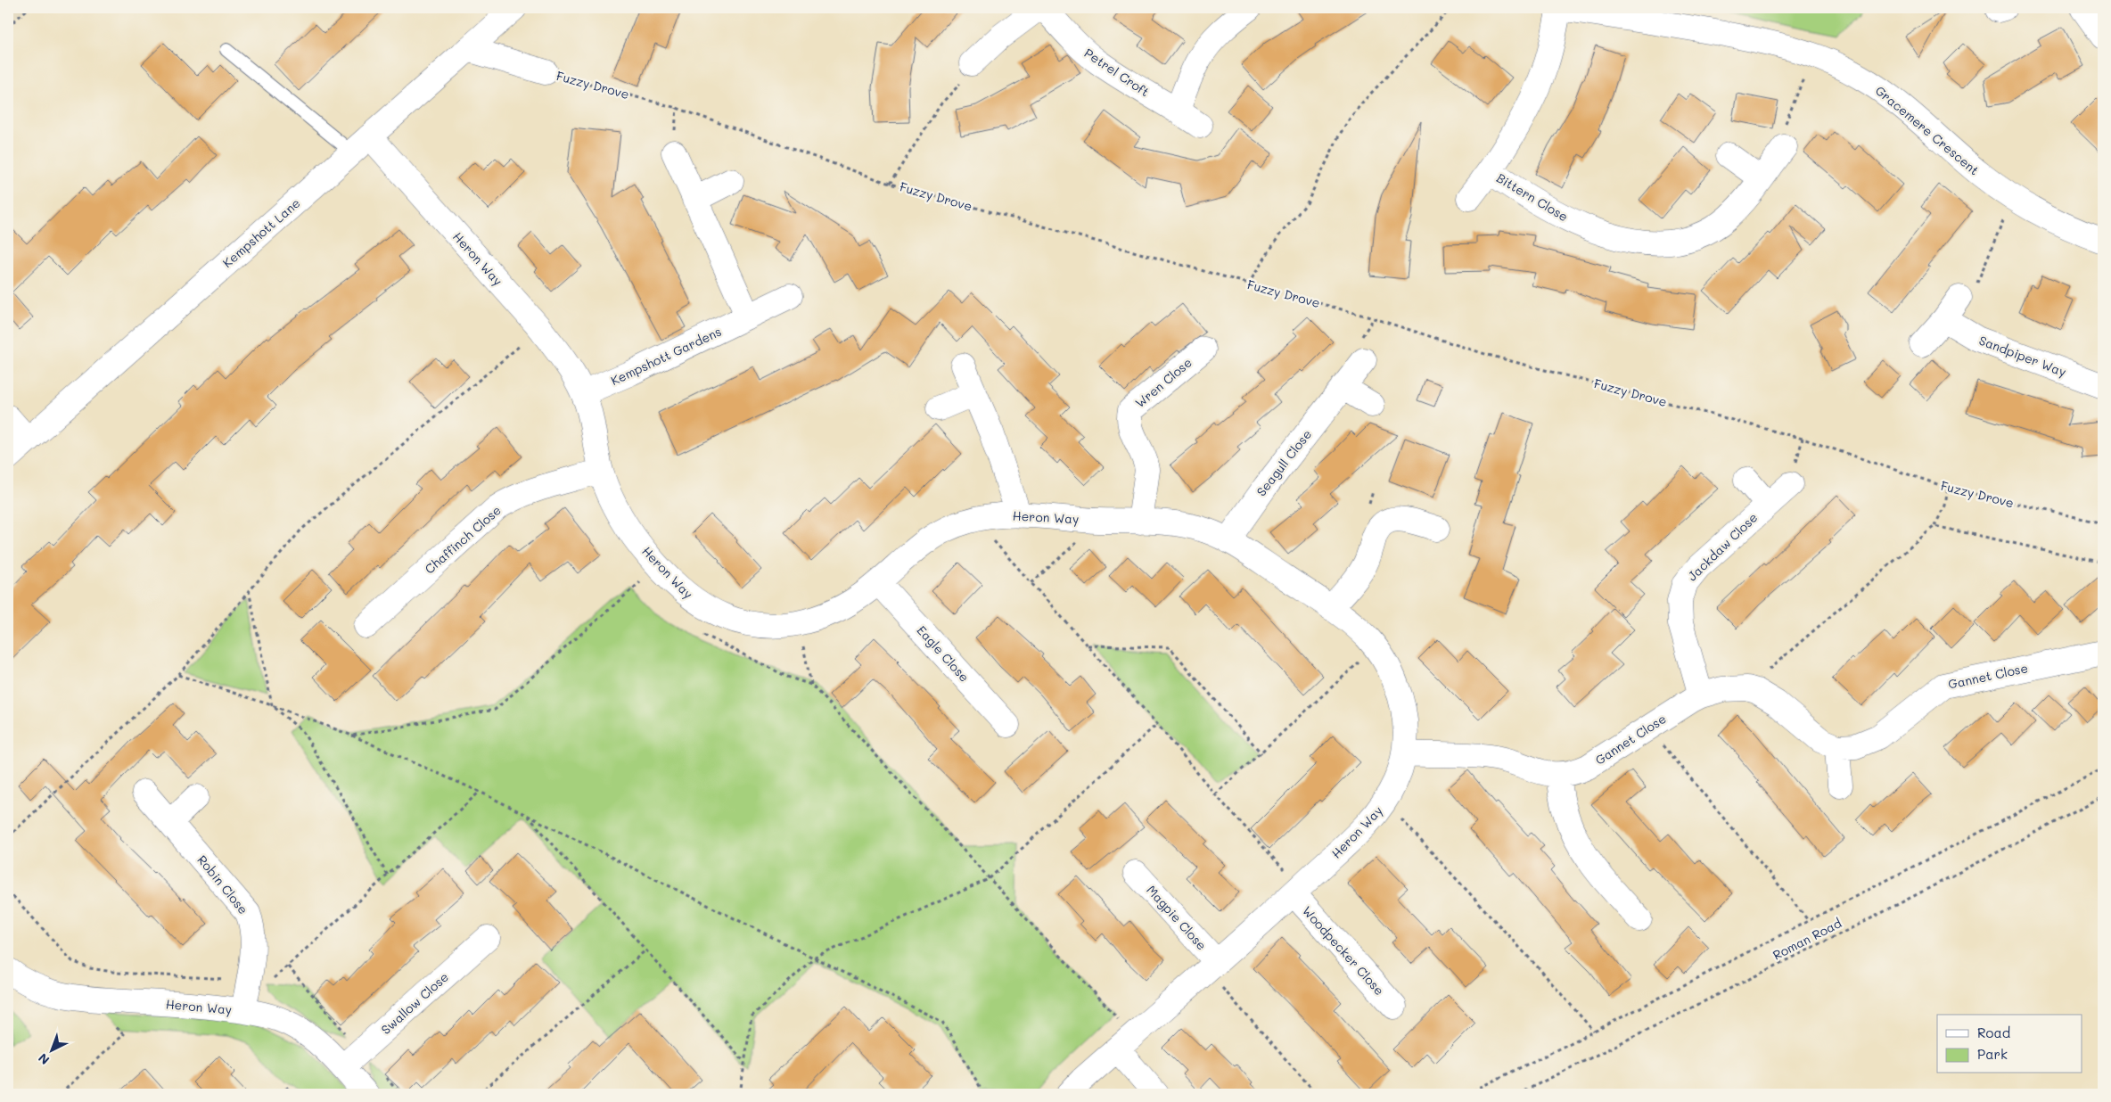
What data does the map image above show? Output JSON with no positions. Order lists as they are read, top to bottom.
{
  "streets": {
    "street": [
      "Petrel Croft",
      "Fuzzy Drove",
      "Gracemere Crescent",
      "Bittern Close",
      "Kempshott Lane",
      "Heron Way",
      "Kempshott Gardens",
      "Sandpiper Way",
      "Wren Close",
      "Seagull Close",
      "Chaffinch Close",
      "Jackdaw Close",
      "Eagle Close",
      "Gannet Close",
      "Robin Close",
      "Magpie Close",
      "Woodpecker Close",
      "Swallow Close"
    ],
    "path": ["Roman Road"]
  },
  "crossings": [
    ["Fuzzy Drove", "Kempshott Lane"],
    ["Gracemere Crescent", "Bittern Close"],
    ["Kempshott Lane", "Heron Way"],
    ["Heron Way", "Kempshott Gardens"],
    ["Heron Way", "Wren Close"],
    ["Heron Way", "Seagull Close"],
    ["Heron Way", "Chaffinch Close"],
    ["Heron Way", "Eagle Close"],
    ["Heron Way", "Gannet Close"],
    ["Heron Way", "Robin Close"],
    ["Heron Way", "Magpie Close"],
    ["Heron Way", "Woodpecker Close"],
    ["Heron Way", "Swallow Close"],
    ["Jackdaw Close", "Gannet Close"]
  ],
  "legend": ["Road", "Park"],
  "north": "bottom left"
}
